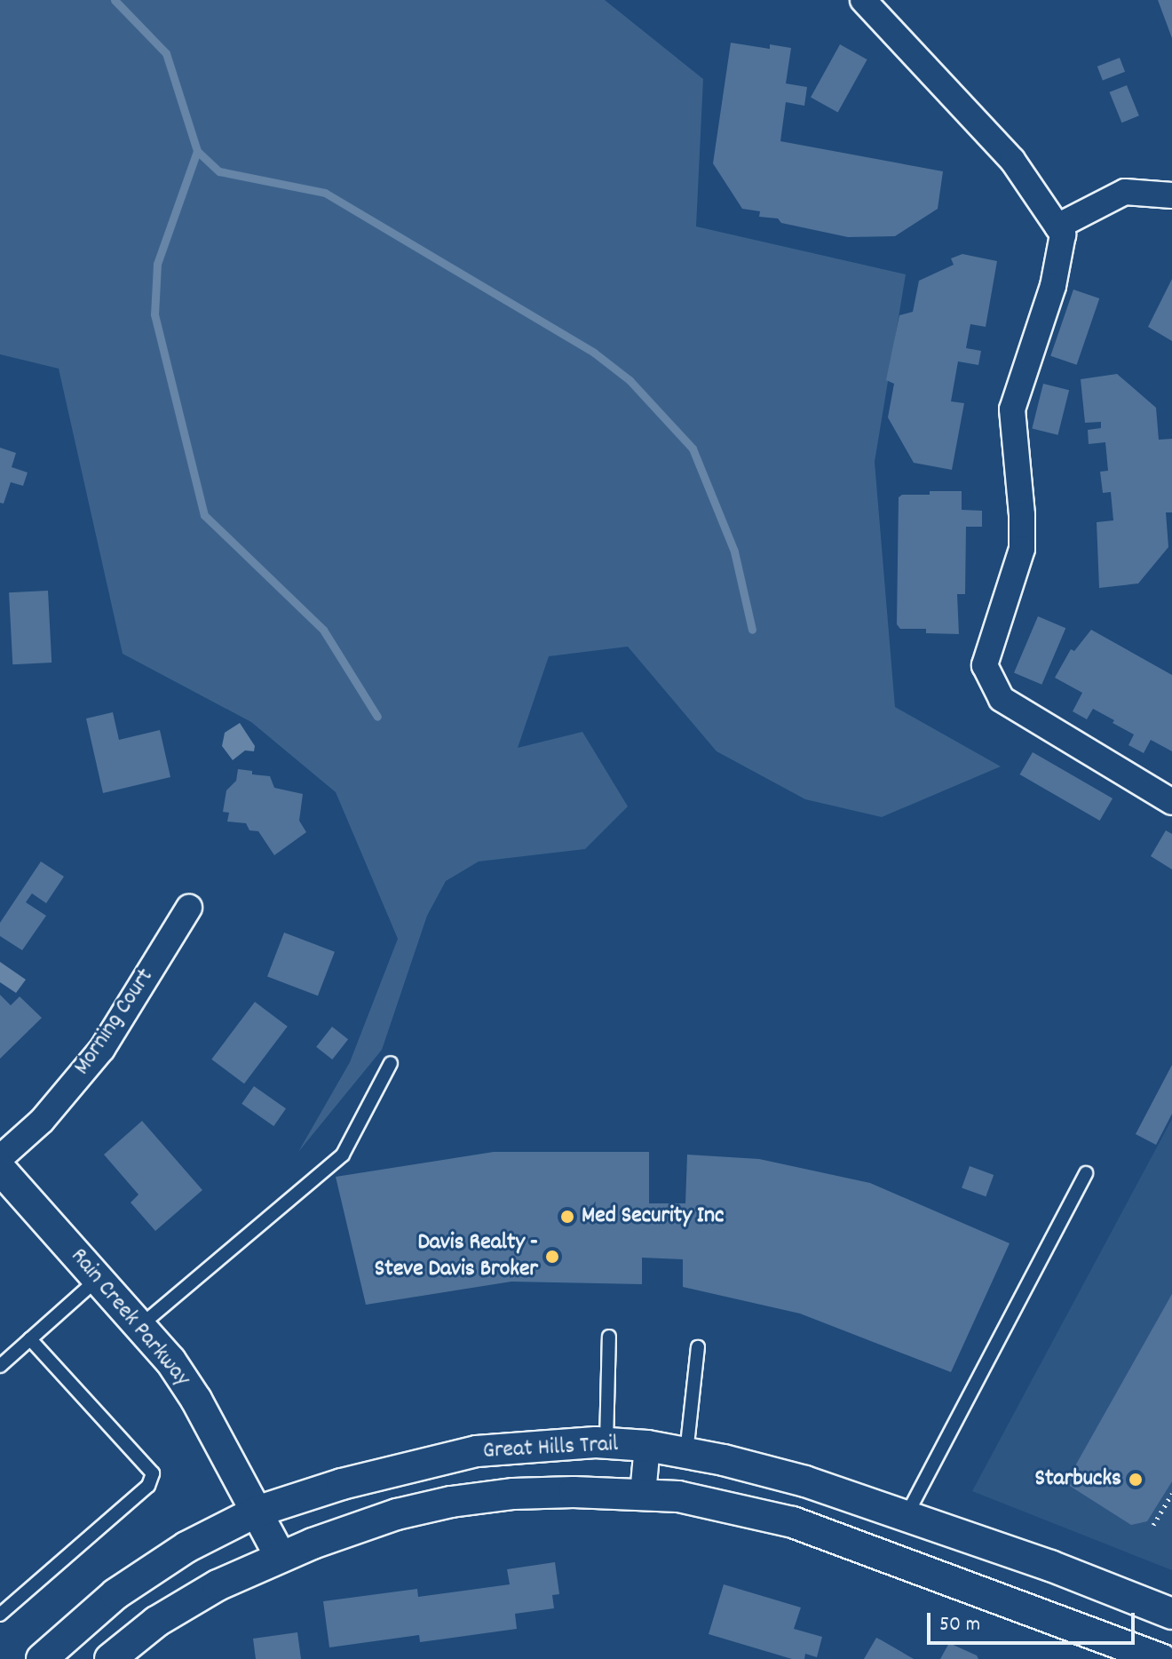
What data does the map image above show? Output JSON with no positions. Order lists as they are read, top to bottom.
{
  "streets": {
    "street": ["Morning Court", "Rain Creek Parkway", "Great Hills Trail"]
  },
  "crossings": [
    ["Rain Creek Parkway", "Great Hills Trail"]
  ],
  "places": ["Med Security Inc", "Davis Realty - Steve Davis Broker", "Starbucks"],
  "scale_bar": "50 m"
}
